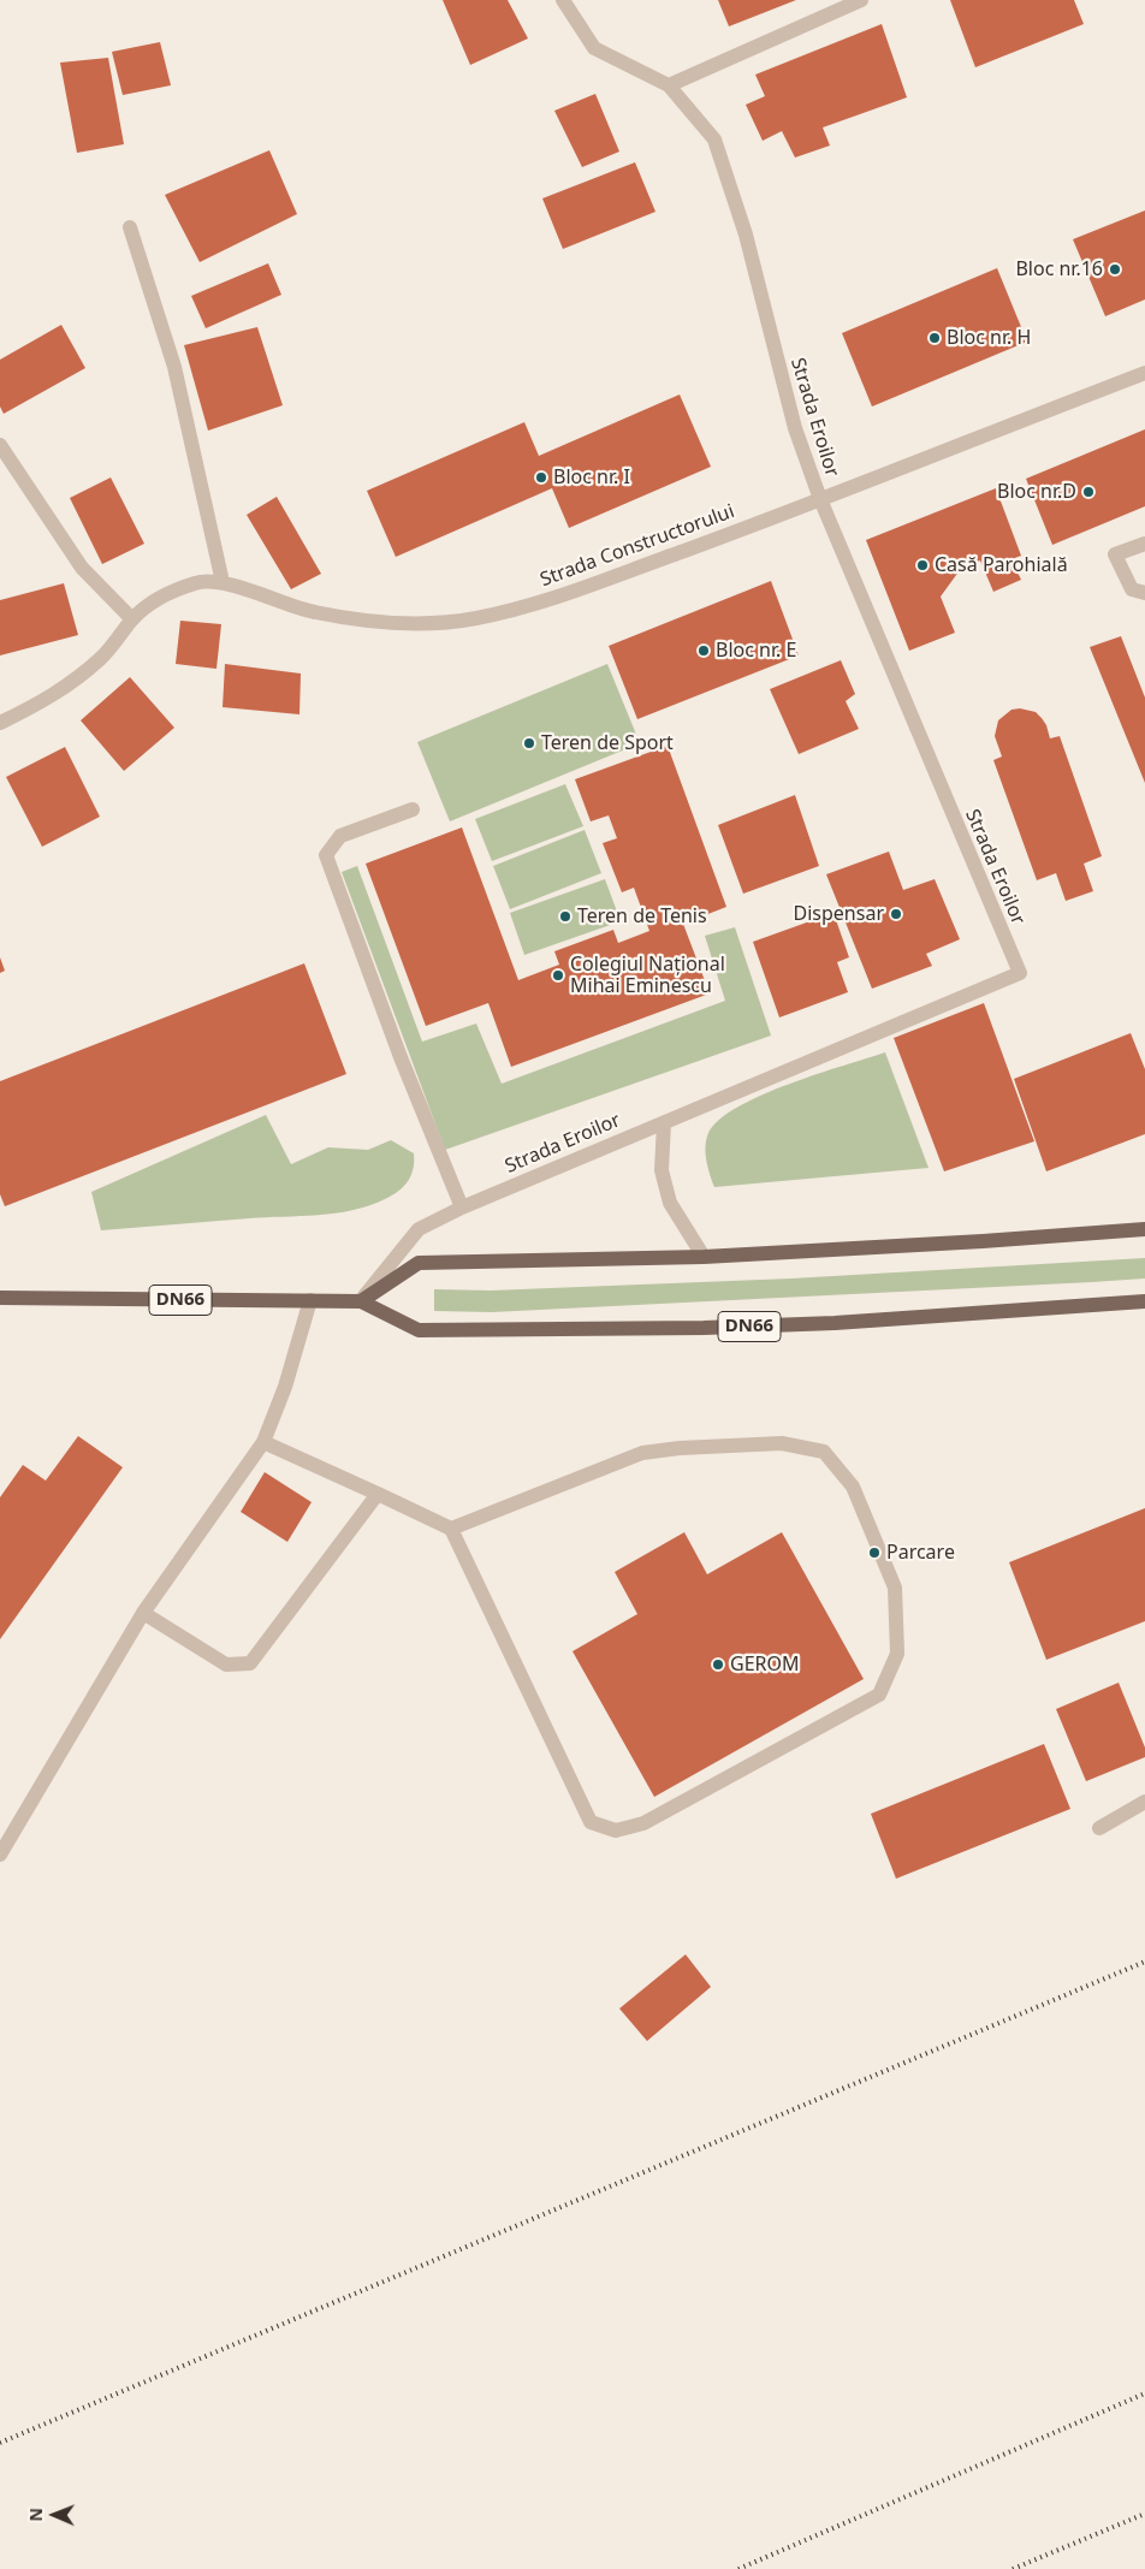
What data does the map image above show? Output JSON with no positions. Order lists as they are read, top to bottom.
{
  "streets": {
    "main road": ["DN66"],
    "street": ["Strada Eroilor", "Strada Constructorului"]
  },
  "crossings": [
    ["Strada Eroilor", "Strada Constructorului"],
    ["Strada Eroilor", "DN66"]
  ],
  "places": [
    "Bloc nr.16",
    "Bloc nr. H",
    "Bloc nr. I",
    "Bloc nr.D",
    "Casă Parohială",
    "Bloc nr. E",
    "Teren de Sport",
    "Dispensar",
    "Teren de Tenis",
    "Colegiul Național Mihai Eminescu",
    "Parcare",
    "GEROM"
  ],
  "north": "left"
}
